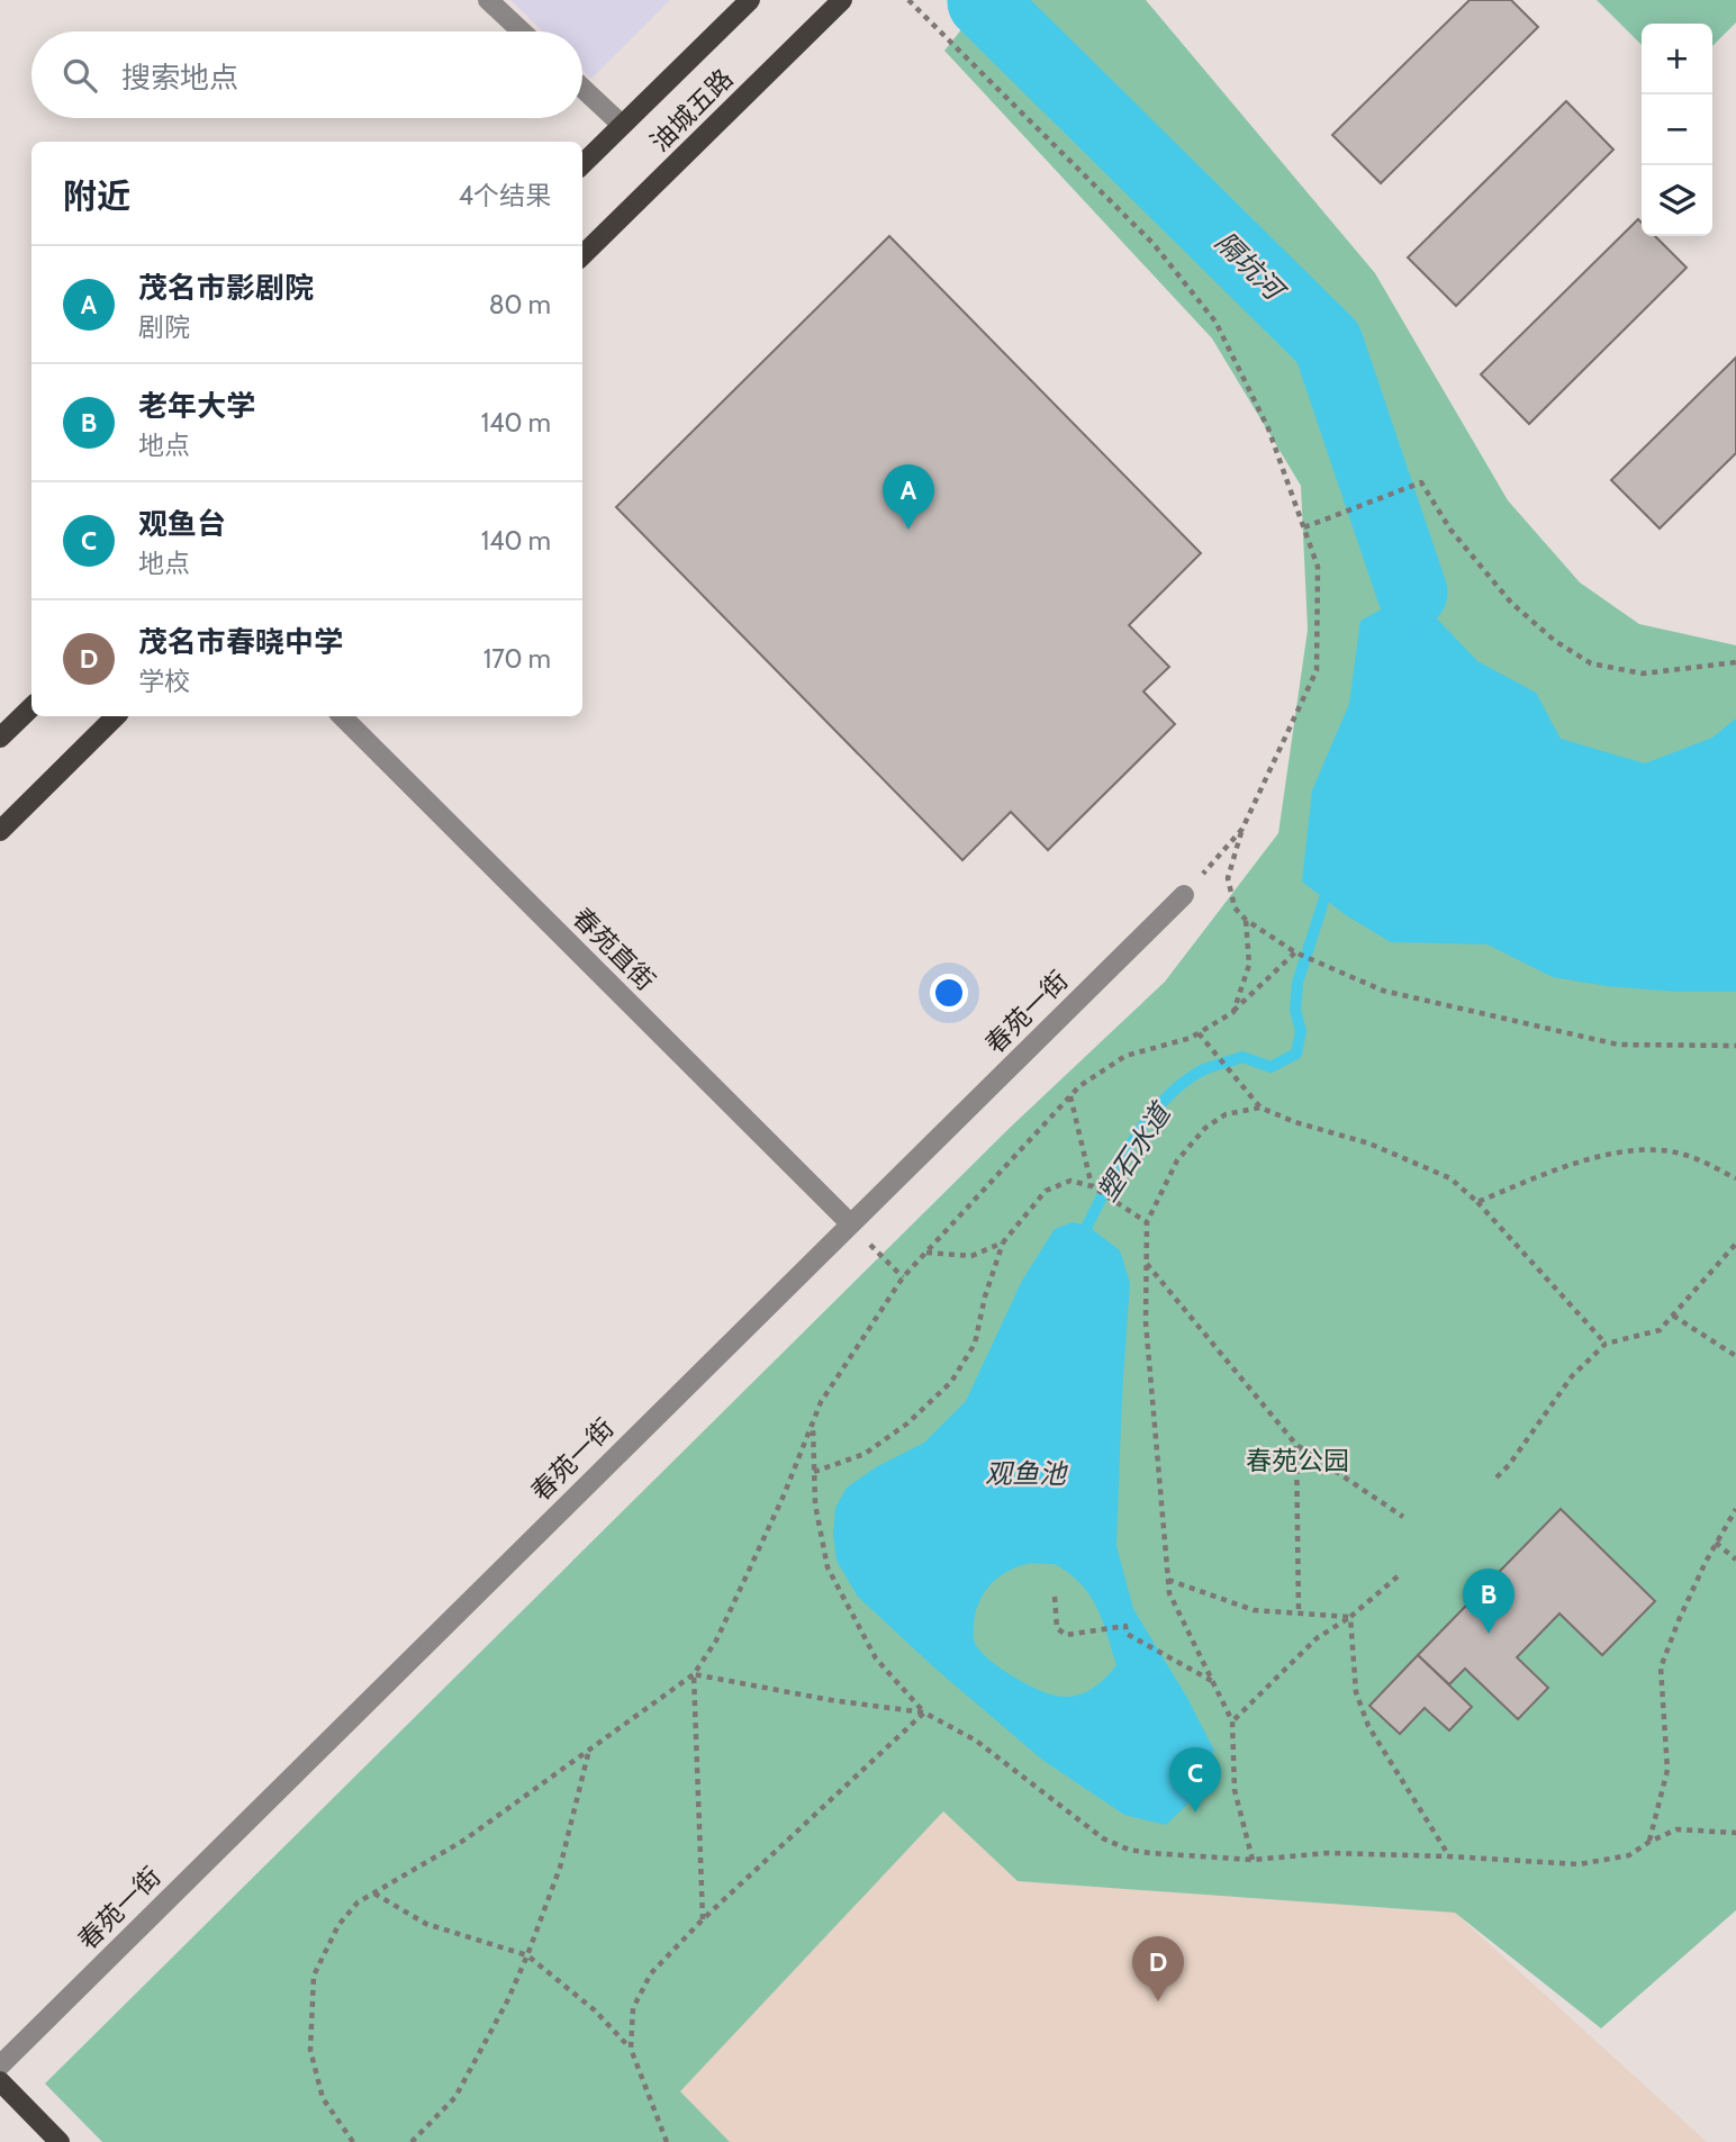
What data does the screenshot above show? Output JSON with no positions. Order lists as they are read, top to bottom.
{
  "streets": {
    "main road": ["油城五路"],
    "street": ["春苑直街", "春苑一街"]
  },
  "crossings": [
    ["春苑直街", "春苑一街"]
  ],
  "water": ["隔坑河", "塑石水道", "观鱼池"],
  "parks": ["春苑公园"],
  "page": {
    "map_buttons": ["+", "−"],
    "search": "搜索地点",
    "heading": ["附近", "4个结果"],
    "list": [
      {
        "mark": "A",
        "name": "茂名市影剧院",
        "note": "剧院",
        "value": "80 m"
      },
      {
        "mark": "B",
        "name": "老年大学",
        "note": "地点",
        "value": "140 m"
      },
      {
        "mark": "C",
        "name": "观鱼台",
        "note": "地点",
        "value": "140 m"
      },
      {
        "mark": "D",
        "name": "茂名市春晓中学",
        "note": "学校",
        "value": "170 m"
      }
    ],
    "pins": [
      "A",
      "B",
      "C",
      "D"
    ]
  }
}
